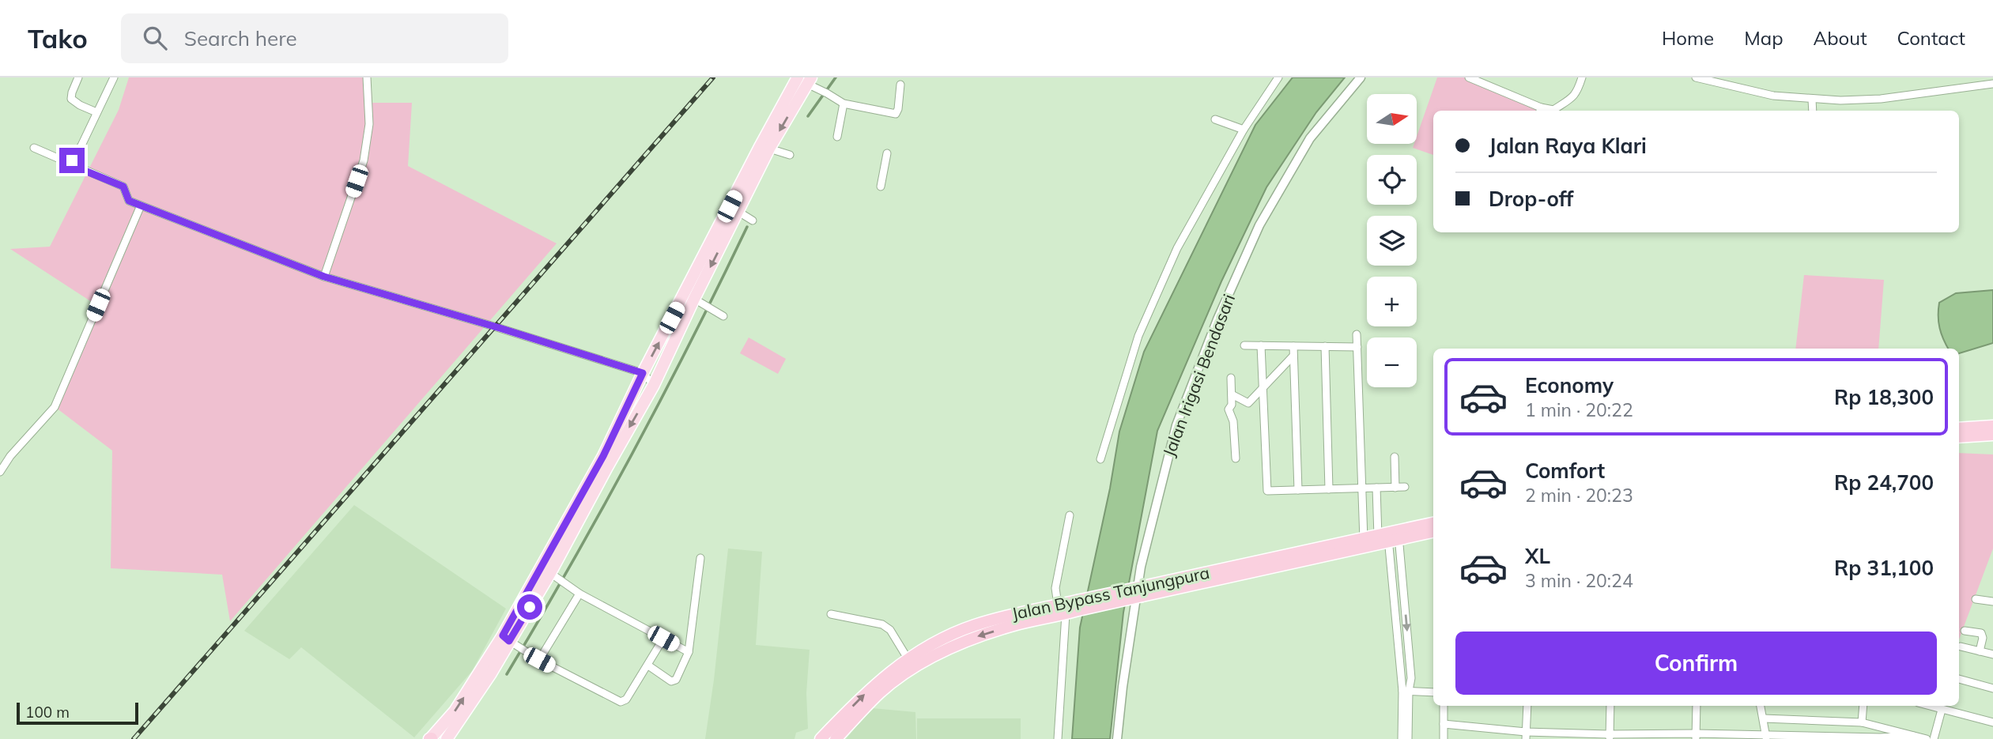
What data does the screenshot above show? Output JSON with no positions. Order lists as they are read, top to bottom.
{
  "streets": {
    "highway": ["Jalan Bypass Tanjungpura"],
    "street": ["Jalan Irigasi Bendasari"]
  },
  "scale_bar": "100 m",
  "north": "right",
  "page": {
    "header": "Tako",
    "search": "Search here",
    "nav": [
      "Home",
      "Map",
      "About",
      "Contact"
    ],
    "map_buttons": ["+", "−"],
    "banner": ["Jalan Raya Klari", "Drop-off"],
    "list": [
      {
        "name": "Economy",
        "note": "1 min · 20:22",
        "value": "Rp 18,300"
      },
      {
        "name": "Comfort",
        "note": "2 min · 20:23",
        "value": "Rp 24,700"
      },
      {
        "name": "XL",
        "note": "3 min · 20:24",
        "value": "Rp 31,100"
      }
    ],
    "buttons": "Confirm",
    "scale": "100 m"
  }
}
